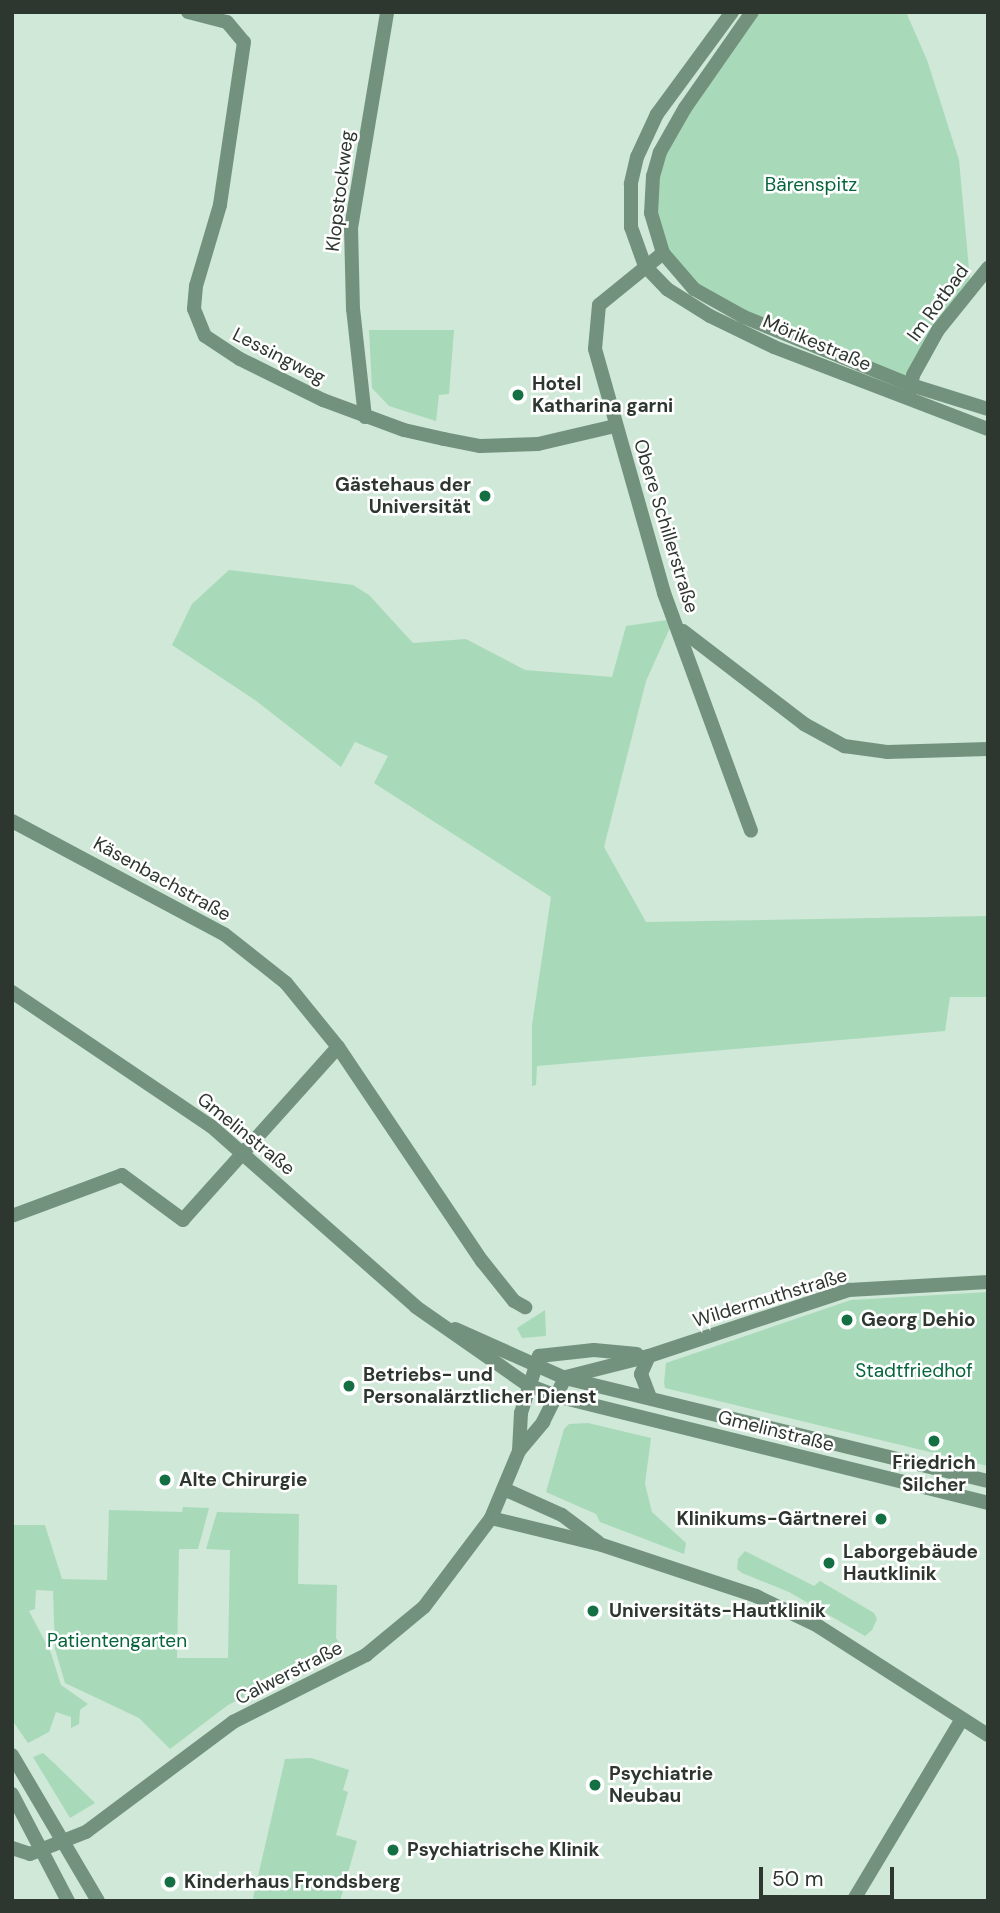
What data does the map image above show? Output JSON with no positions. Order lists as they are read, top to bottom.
{
  "streets": {
    "street": [
      "Klopstockweg",
      "Im Rotbad",
      "Mörikestraße",
      "Lessingweg",
      "Obere Schillerstraße",
      "Käsenbachstraße",
      "Gmelinstraße",
      "Wildermuthstraße",
      "Calwerstraße"
    ]
  },
  "crossings": [
    ["Klopstockweg", "Lessingweg"],
    ["Im Rotbad", "Mörikestraße"],
    ["Mörikestraße", "Obere Schillerstraße"],
    ["Lessingweg", "Obere Schillerstraße"],
    ["Gmelinstraße", "Wildermuthstraße"],
    ["Gmelinstraße", "Calwerstraße"]
  ],
  "parks": ["Bärenspitz", "Stadtfriedhof", "Patientengarten"],
  "places": [
    "Hotel Katharina garni",
    "Gästehaus der Universität",
    "Georg Dehio",
    "Betriebs- und Personalärztlicher Dienst",
    "Friedrich Silcher",
    "Alte Chirurgie",
    "Klinikums-Gärtnerei",
    "Laborgebäude Hautklinik",
    "Universitäts-Hautklinik",
    "Psychiatrie Neubau",
    "Psychiatrische Klinik",
    "Kinderhaus Frondsberg"
  ],
  "scale_bar": "50 m"
}
